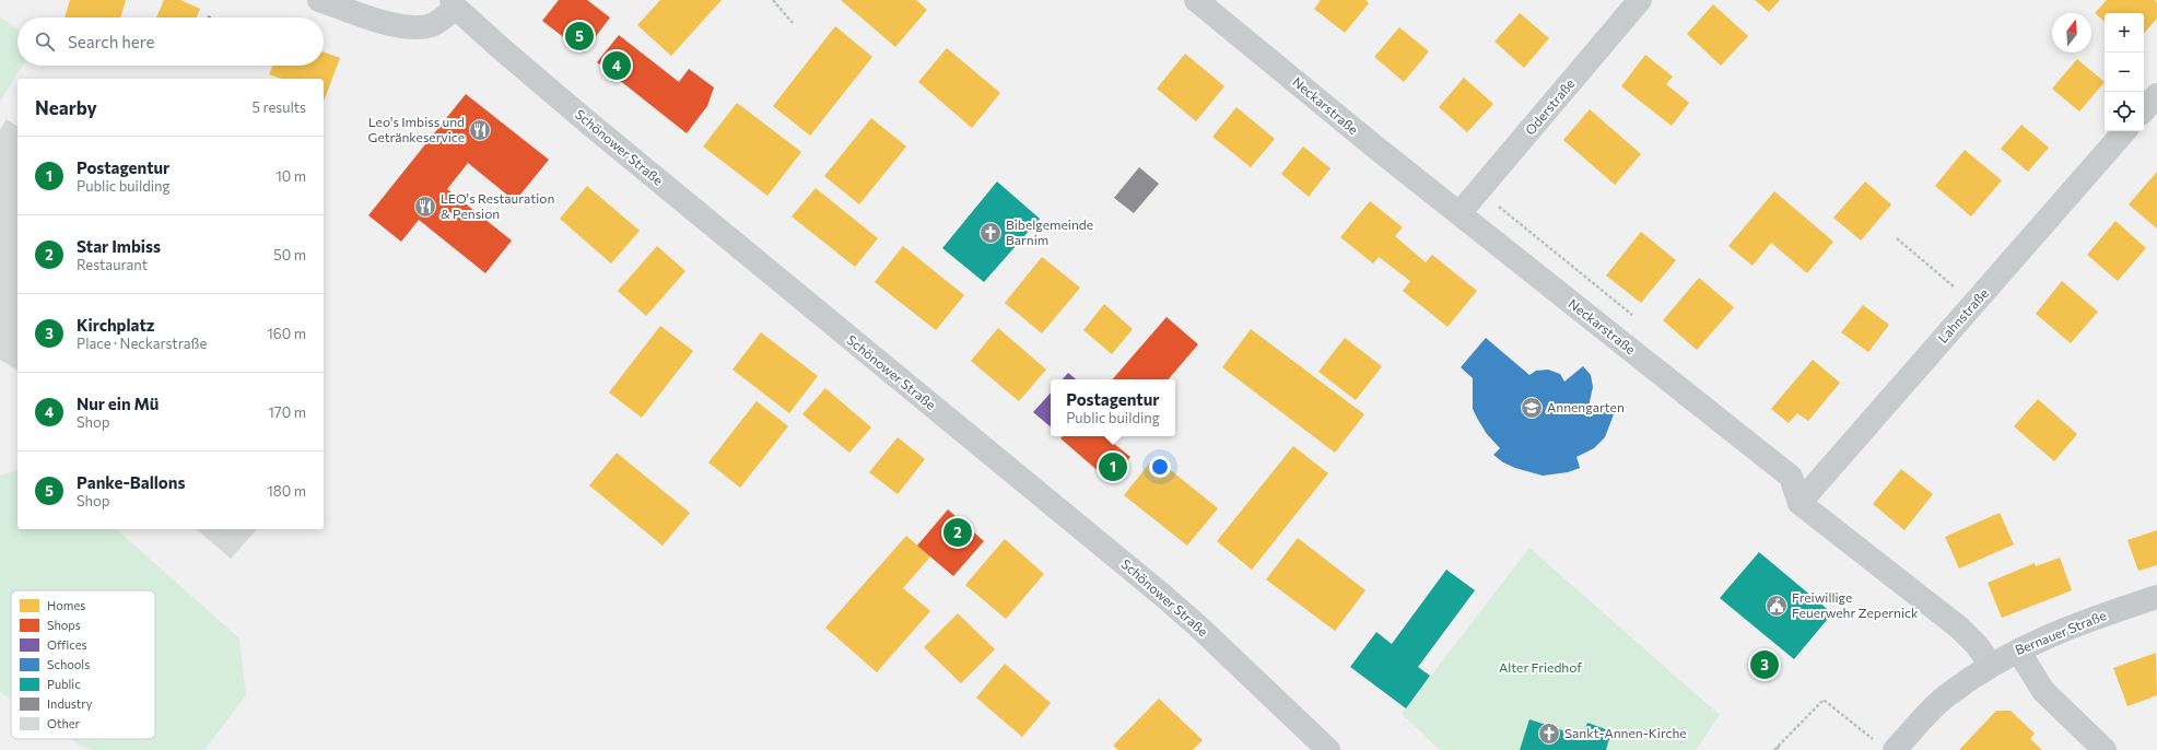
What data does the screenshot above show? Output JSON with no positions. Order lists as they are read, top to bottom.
{
  "streets": {
    "main road": ["Bernauer Straße"],
    "street": [
      "Neckarstraße",
      "Oderstraße",
      "Schönower Straße",
      "Lahnstraße"
    ]
  },
  "crossings": [
    ["Neckarstraße", "Oderstraße"],
    ["Neckarstraße", "Lahnstraße"]
  ],
  "parks": ["Alter Friedhof"],
  "places": {
    "restaurant": ["Leo's Imbiss und Getränkeservice", "LEO's Restauration & Pension"],
    "church": ["Bibelgemeinde Barnim", "Sankt-Annen-Kirche"],
    "school or university": ["Annengarten"],
    "public building": ["Freiwillige Feuerwehr Zepernick"]
  },
  "legend": [
    "Homes",
    "Shops",
    "Offices",
    "Schools",
    "Public",
    "Industry",
    "Other"
  ],
  "north": "top",
  "page": {
    "map_buttons": ["+", "−"],
    "search": "Search here",
    "pins": [
      "5",
      "4",
      "1",
      "2",
      "3"
    ],
    "heading": ["Nearby", "5 results"],
    "list": [
      {
        "mark": "1",
        "name": "Postagentur",
        "note": "Public building",
        "value": "10 m"
      },
      {
        "mark": "2",
        "name": "Star Imbiss",
        "note": "Restaurant",
        "value": "50 m"
      },
      {
        "mark": "3",
        "name": "Kirchplatz",
        "note": "Place · Neckarstraße",
        "value": "160 m"
      },
      {
        "mark": "4",
        "name": "Nur ein Mü",
        "note": "Shop",
        "value": "170 m"
      },
      {
        "mark": "5",
        "name": "Panke-Ballons",
        "note": "Shop",
        "value": "180 m"
      }
    ],
    "popup": ["Postagentur", "Public building"]
  }
}
